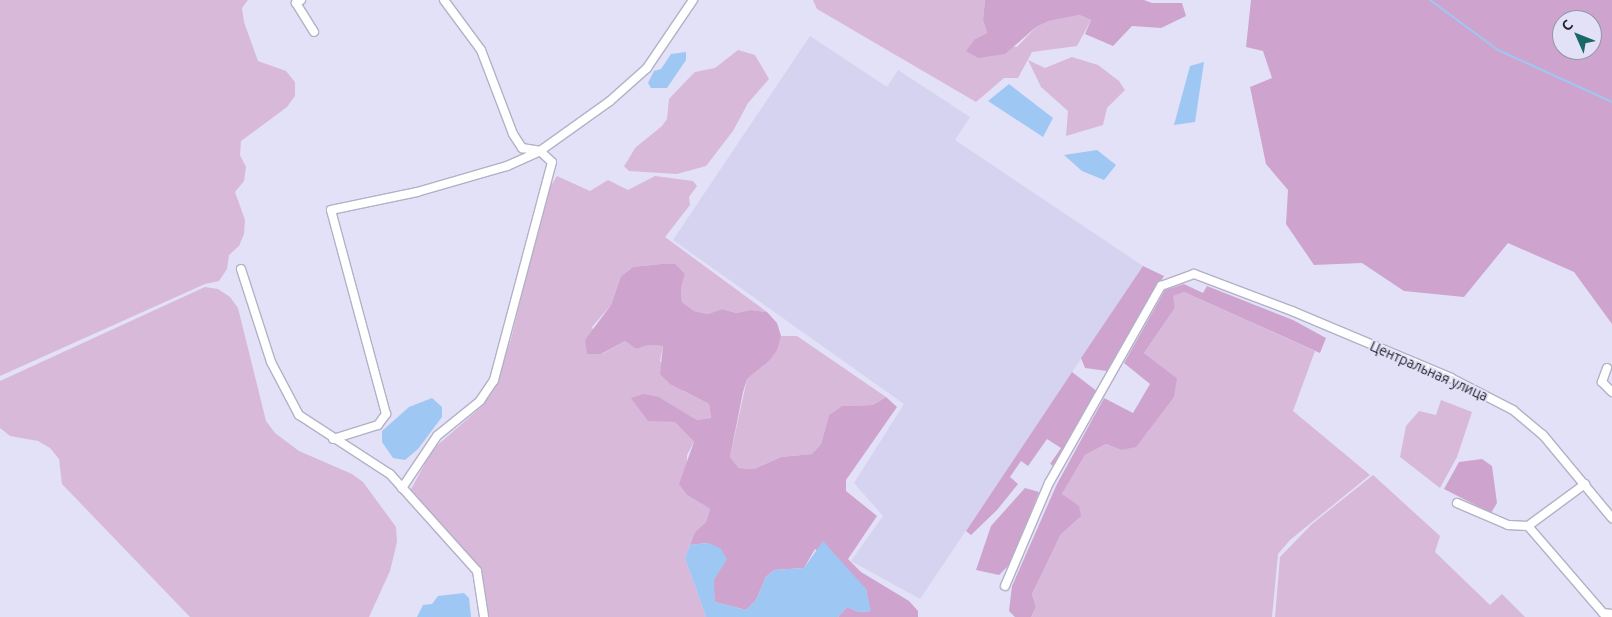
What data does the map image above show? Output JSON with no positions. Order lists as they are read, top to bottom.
{
  "streets": {
    "street": ["Центральная улица"]
  },
  "north": "top left"
}
